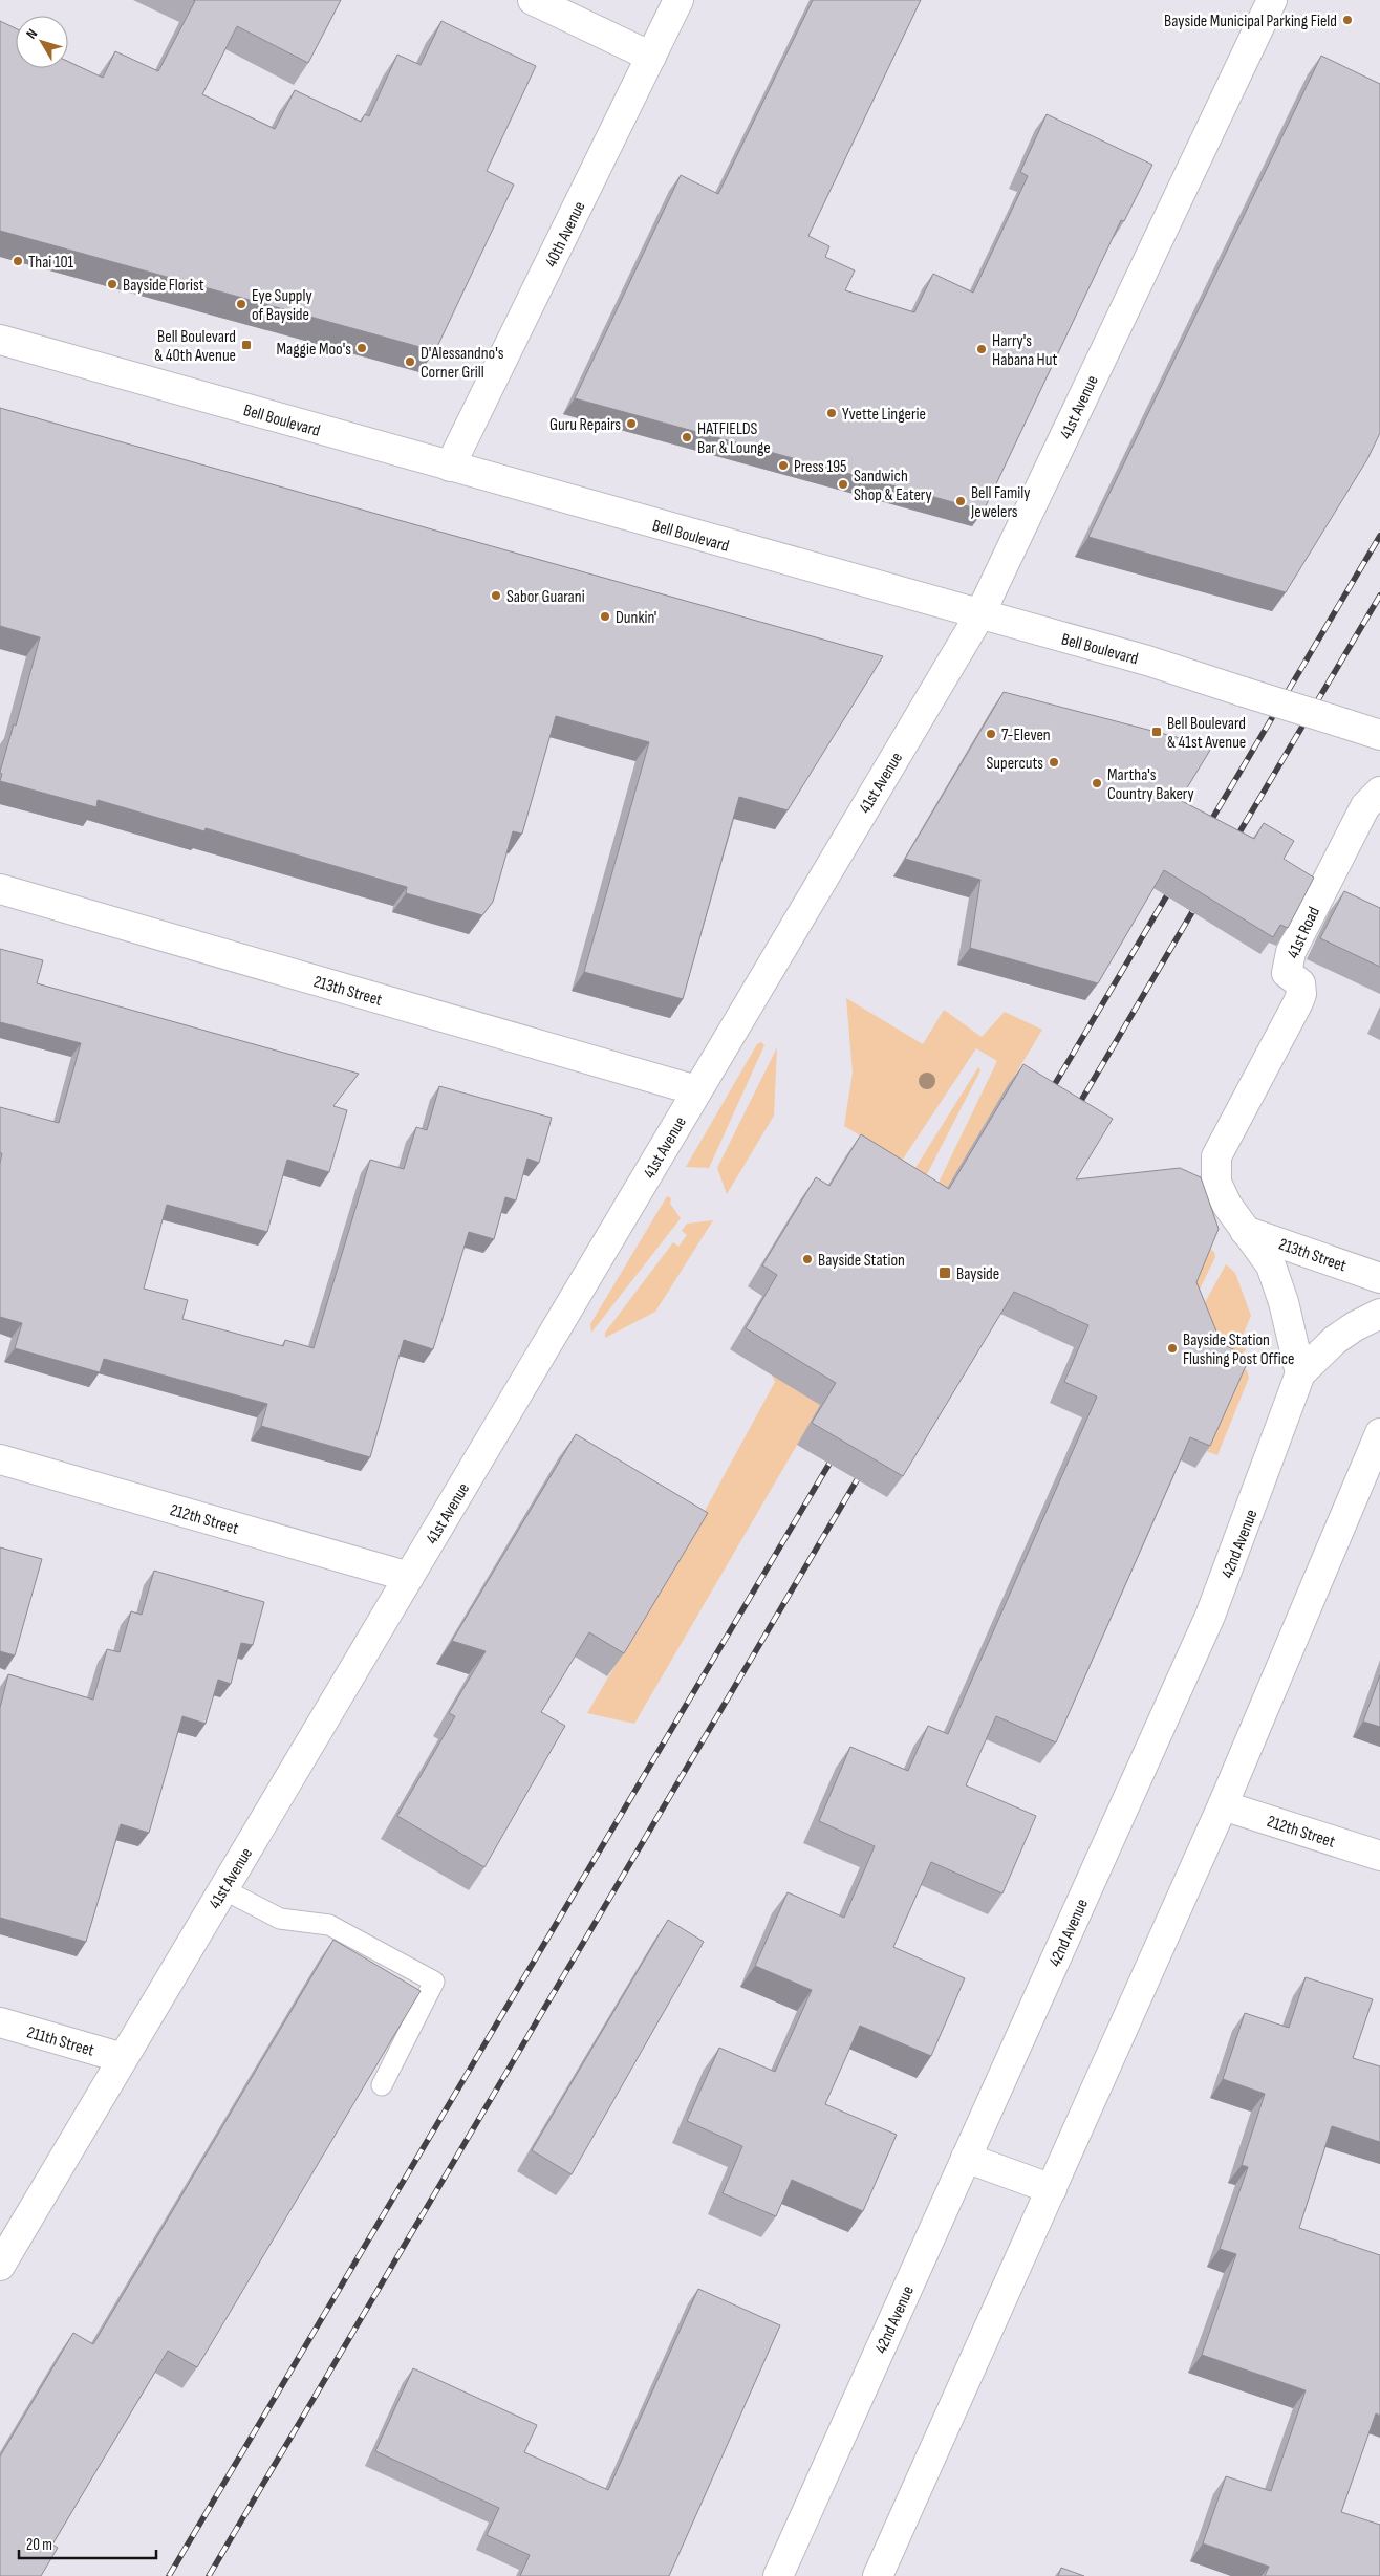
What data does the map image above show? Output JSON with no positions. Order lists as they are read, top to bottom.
{
  "streets": {
    "street": [
      "40th Avenue",
      "41st Avenue",
      "Bell Boulevard",
      "41st Road",
      "213th Street",
      "212th Street",
      "42nd Avenue",
      "211th Street"
    ]
  },
  "crossings": [
    ["40th Avenue", "Bell Boulevard"],
    ["41st Avenue", "Bell Boulevard"],
    ["41st Avenue", "213th Street"],
    ["41st Avenue", "212th Street"],
    ["41st Avenue", "211th Street"],
    ["41st Road", "213th Street"]
  ],
  "places": {
    "other": [
      "Bayside Municipal Parking Field",
      "Thai 101",
      "Bayside Florist",
      "Eye Supply of Bayside",
      "Maggie Moo's",
      "Harry's Habana Hut",
      "D'Alessandno's Corner Grill",
      "Yvette Lingerie",
      "Guru Repairs",
      "HATFIELDS Bar & Lounge",
      "Press 195",
      "Sandwich Shop & Eatery",
      "Bell Family Jewelers",
      "Sabor Guarani",
      "Dunkin'",
      "7-Eleven",
      "Supercuts",
      "Martha's Country Bakery",
      "Bayside Station",
      "Bayside Station Flushing Post Office"
    ],
    "transit": ["Bell Boulevard & 40th Avenue", "Bell Boulevard & 41st Avenue", "Bayside"]
  },
  "scale_bar": "20 m",
  "north": "top left"
}
